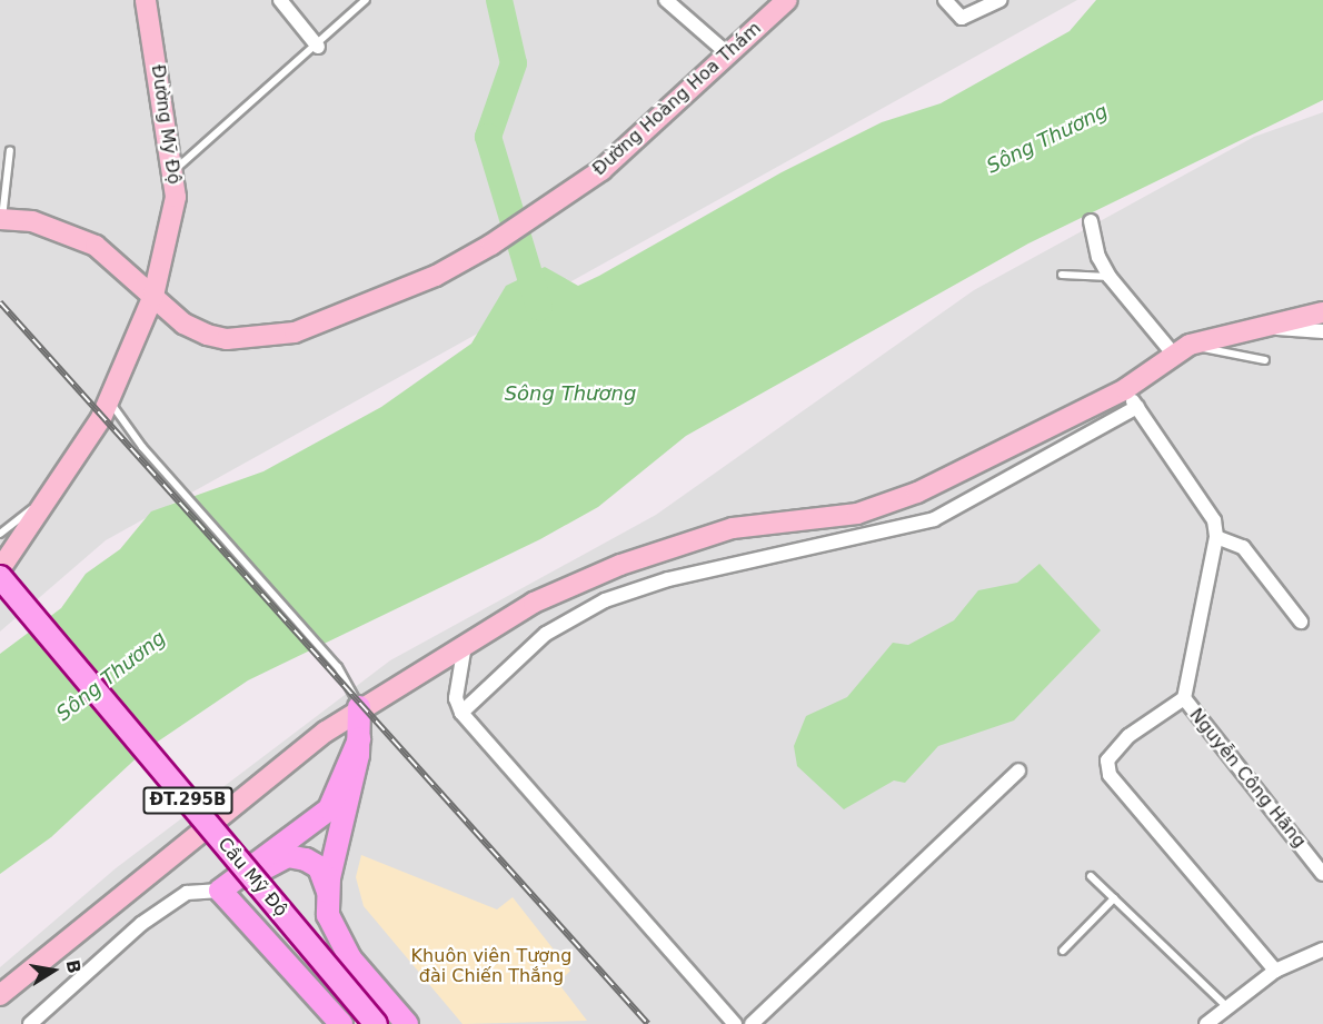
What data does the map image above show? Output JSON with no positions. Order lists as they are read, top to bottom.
{
  "streets": {
    "main road": ["ĐT.295B", "Cầu Mỹ Độ"],
    "street": ["Đường Hoàng Hoa Thám", "Đường Mỹ Độ", "Nguyễn Công Hãng"]
  },
  "crossings": [
    ["Đường Hoàng Hoa Thám", "Đường Mỹ Độ"]
  ],
  "water": ["Sông Thương"],
  "parks": ["Khuôn viên Tượng đài Chiến Thắng"],
  "north": "right"
}
